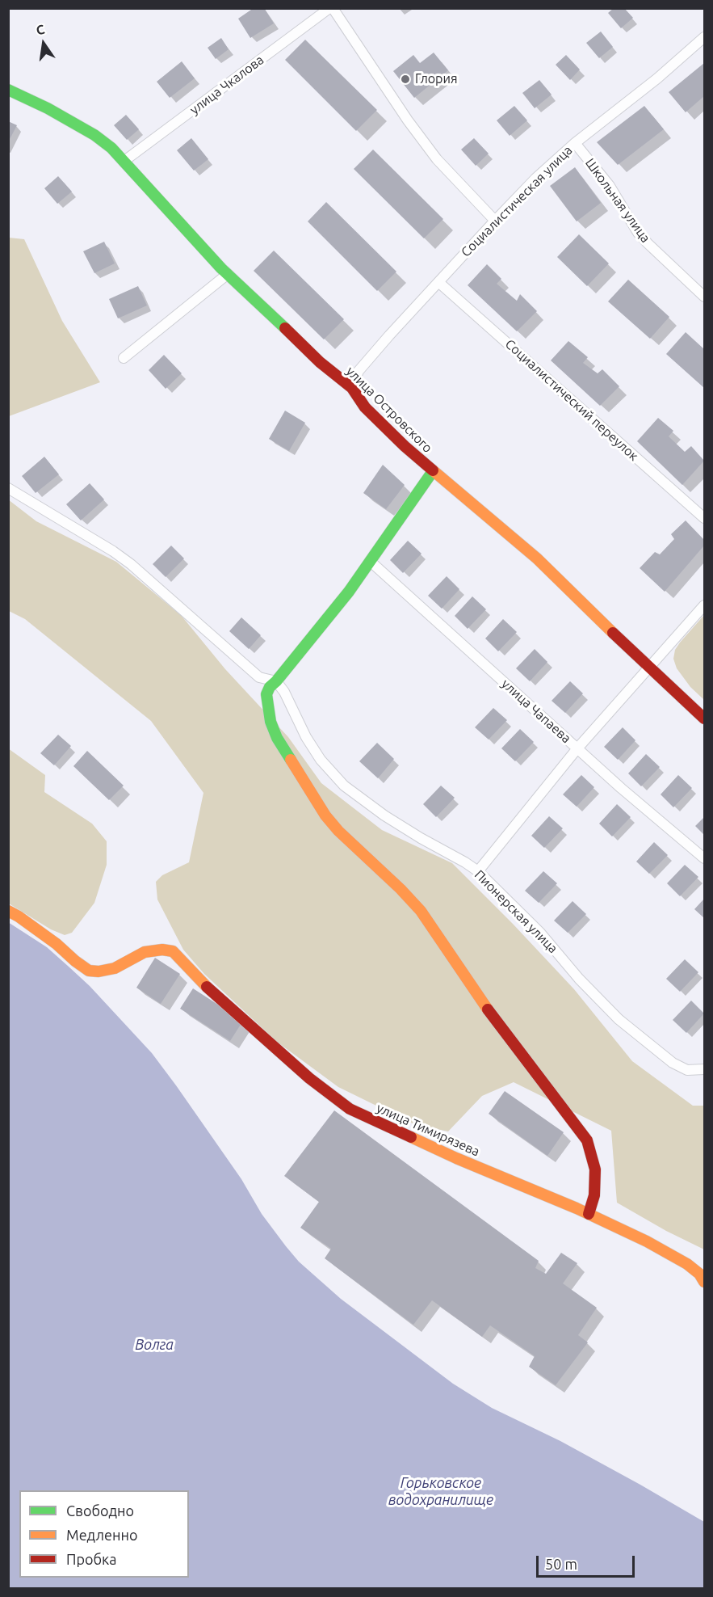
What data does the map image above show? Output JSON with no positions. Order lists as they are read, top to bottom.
{
  "streets": {
    "street": [
      "улица Чкалова",
      "Школьная улица",
      "Социалистическая улица",
      "Социалистический переулок",
      "улица Островского",
      "улица Чапаева",
      "Пионерская улица",
      "улица Тимирязева"
    ]
  },
  "crossings": [
    ["улица Чкалова", "улица Островского"],
    ["Школьная улица", "Социалистическая улица"],
    ["Социалистическая улица", "Социалистический переулок"],
    ["Социалистическая улица", "улица Островского"]
  ],
  "water": ["Волга", "Горьковское водохранилище"],
  "places": ["Глория"],
  "legend": ["Свободно", "Медленно", "Пробка"],
  "scale_bar": "50 m",
  "north": "top"
}
